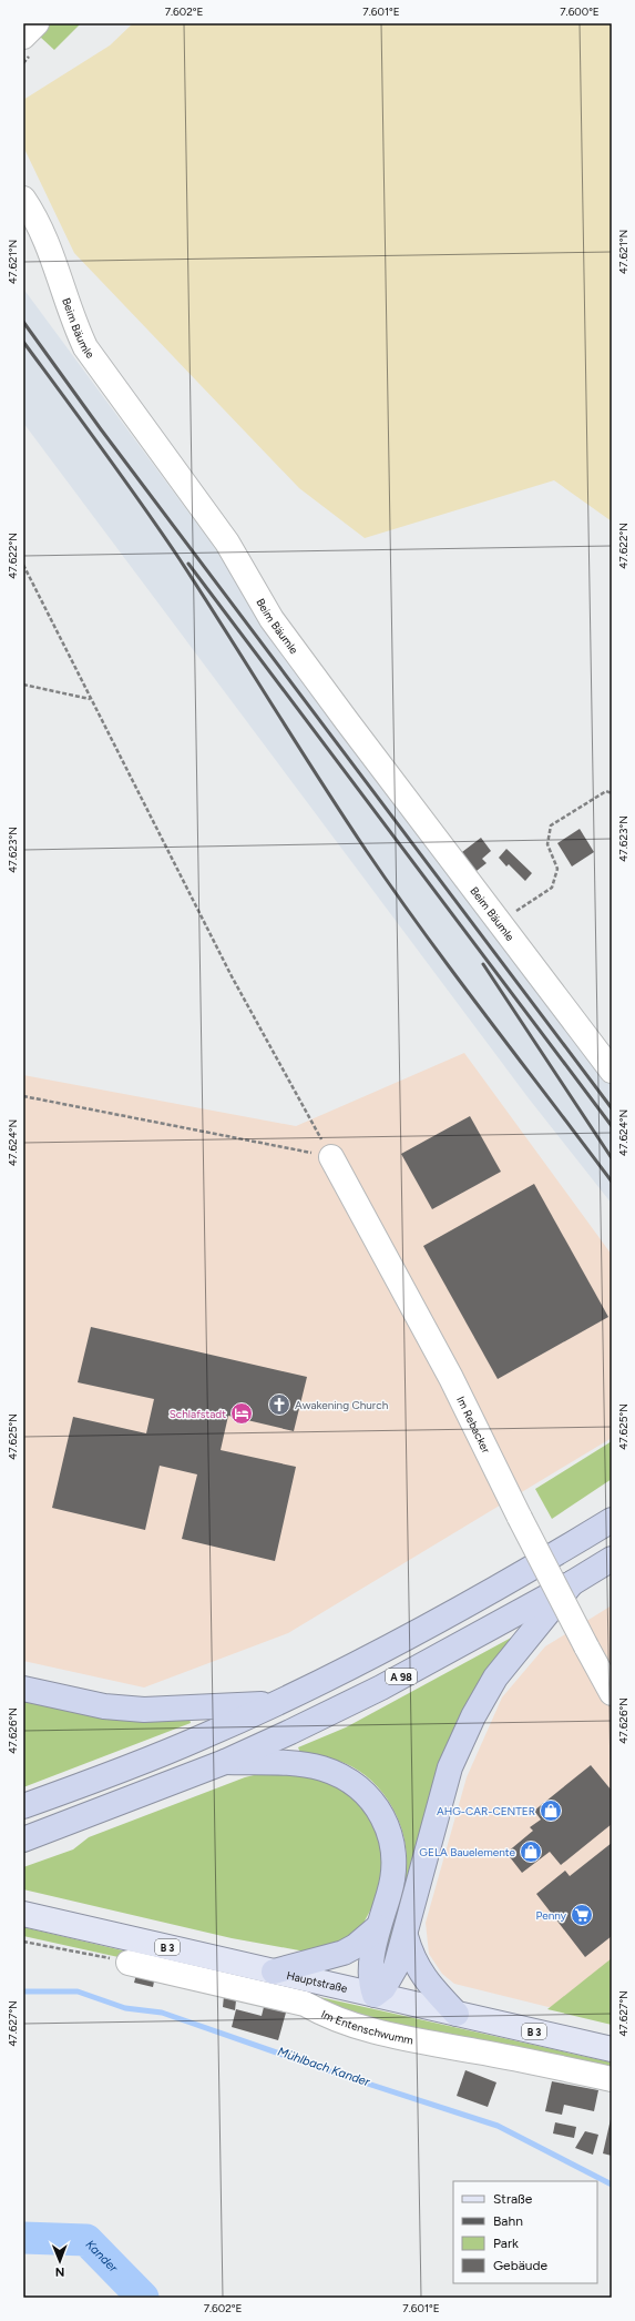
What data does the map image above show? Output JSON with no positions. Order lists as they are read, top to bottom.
{
  "streets": {
    "highway": ["A 98"],
    "main road": ["B 3", "Hauptstraße"],
    "street": ["Beim Bäumle", "Im Rebacker", "Im Entenschwumm"]
  },
  "water": ["Mühlbach Kander", "Kander"],
  "places": {
    "church": ["Awakening Church"],
    "hotel": ["Schlafstadt"],
    "shop": ["AHG-CAR-CENTER", "GELA Bauelemente"],
    "supermarket": ["Penny"]
  },
  "legend": [
    "Straße",
    "Bahn",
    "Park",
    "Gebäude"
  ],
  "north": "bottom",
  "coordinates": [
    "7.602°E",
    "7.601°E",
    "7.600°E",
    "47.621°N",
    "47.622°N",
    "47.623°N",
    "47.624°N",
    "47.625°N",
    "47.626°N",
    "47.627°N"
  ]
}
